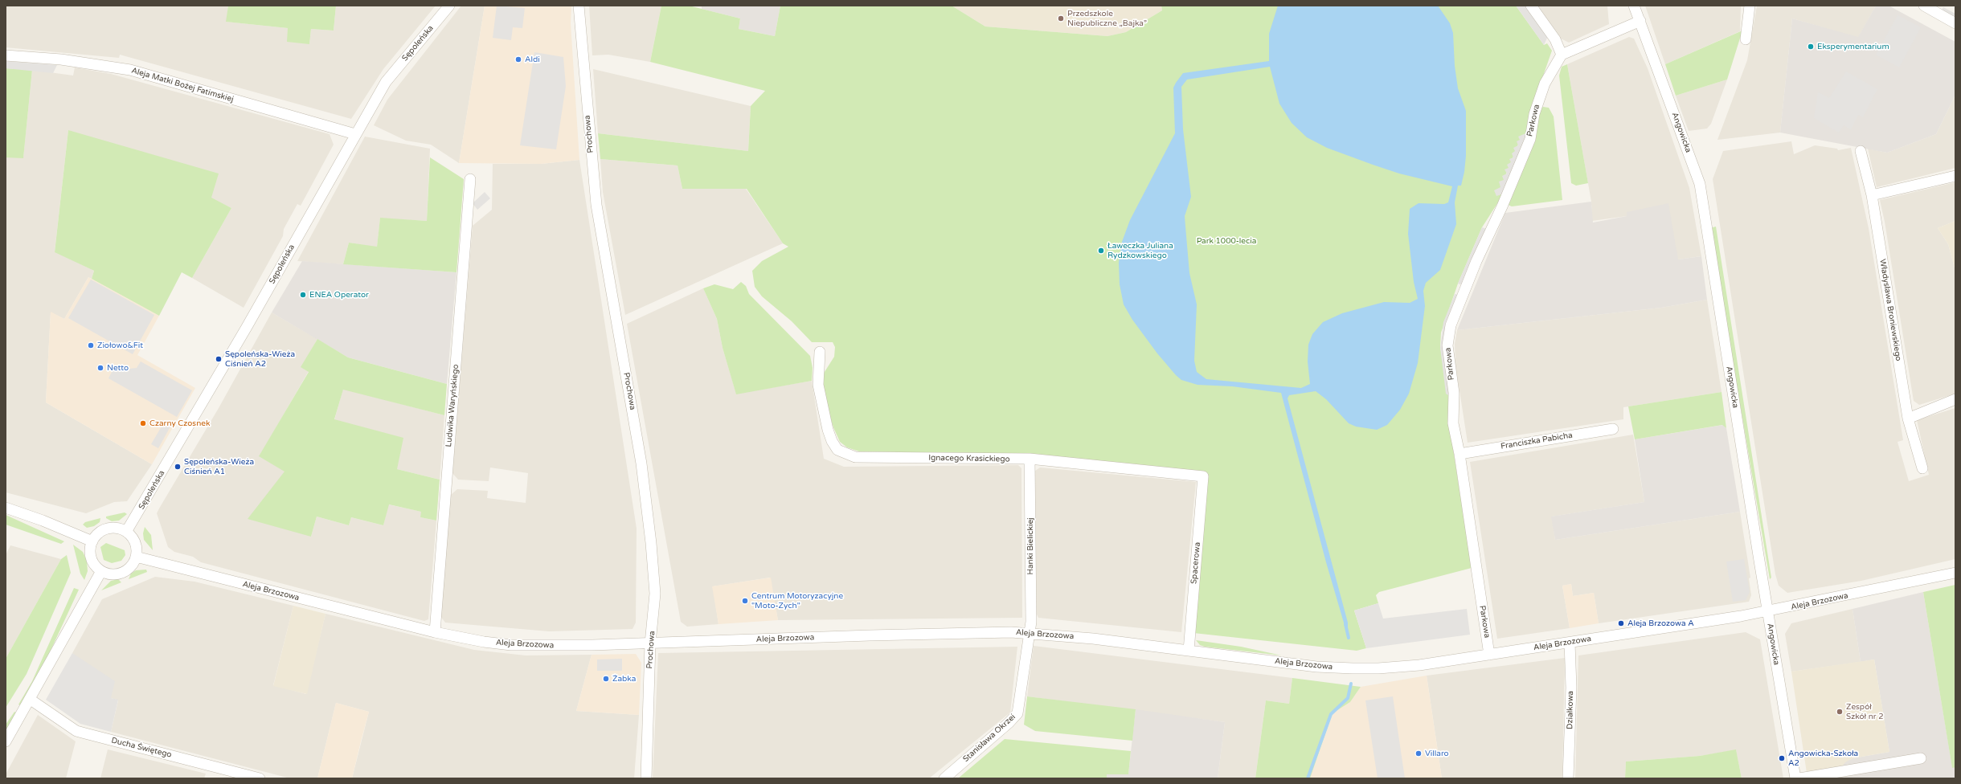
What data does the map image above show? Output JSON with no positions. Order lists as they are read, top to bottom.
{
  "streets": {
    "street": [
      "Sępoleńska",
      "Aleja Matki Bożej Fatimskiej",
      "Parkowa",
      "Angowicka",
      "Prochowa",
      "Władysława Broniewskiego",
      "Ludwika Waryńskiego",
      "Franciszka Pabicha",
      "Ignacego Krasickiego",
      "Hanki Bielickiej",
      "Spacerowa",
      "Aleja Brzozowa",
      "Działkowa",
      "Stanisława Okrzei",
      "Ducha Świętego"
    ]
  },
  "crossings": [
    ["Sępoleńska", "Aleja Matki Bożej Fatimskiej"],
    ["Sępoleńska", "Aleja Brzozowa"],
    ["Parkowa", "Franciszka Pabicha"],
    ["Parkowa", "Aleja Brzozowa"],
    ["Angowicka", "Aleja Brzozowa"],
    ["Prochowa", "Aleja Brzozowa"],
    ["Ludwika Waryńskiego", "Aleja Brzozowa"],
    ["Ignacego Krasickiego", "Hanki Bielickiej"],
    ["Ignacego Krasickiego", "Spacerowa"],
    ["Hanki Bielickiej", "Aleja Brzozowa"],
    ["Hanki Bielickiej", "Stanisława Okrzei"],
    ["Spacerowa", "Aleja Brzozowa"],
    ["Aleja Brzozowa", "Działkowa"],
    ["Aleja Brzozowa", "Stanisława Okrzei"]
  ],
  "parks": ["Park 1000-lecia"],
  "places": [
    "Przedszkole Niepubliczne „Bajka”",
    "Eksperymentarium",
    "Aldi",
    "Ławeczka Juliana Rydzkowskiego",
    "ENEA Operator",
    "Ziołowo&Fit",
    "Sępoleńska-Wieża Ciśnień A2",
    "Netto",
    "Czarny Czosnek",
    "Sępoleńska-Wieża Ciśnień A1",
    "Centrum Motoryzacyjne \"Moto-Zych\"",
    "Aleja Brzozowa A",
    "Żabka",
    "Zespół Szkół nr 2",
    "Villaro",
    "Angowicka-Szkoła A2"
  ]
}
